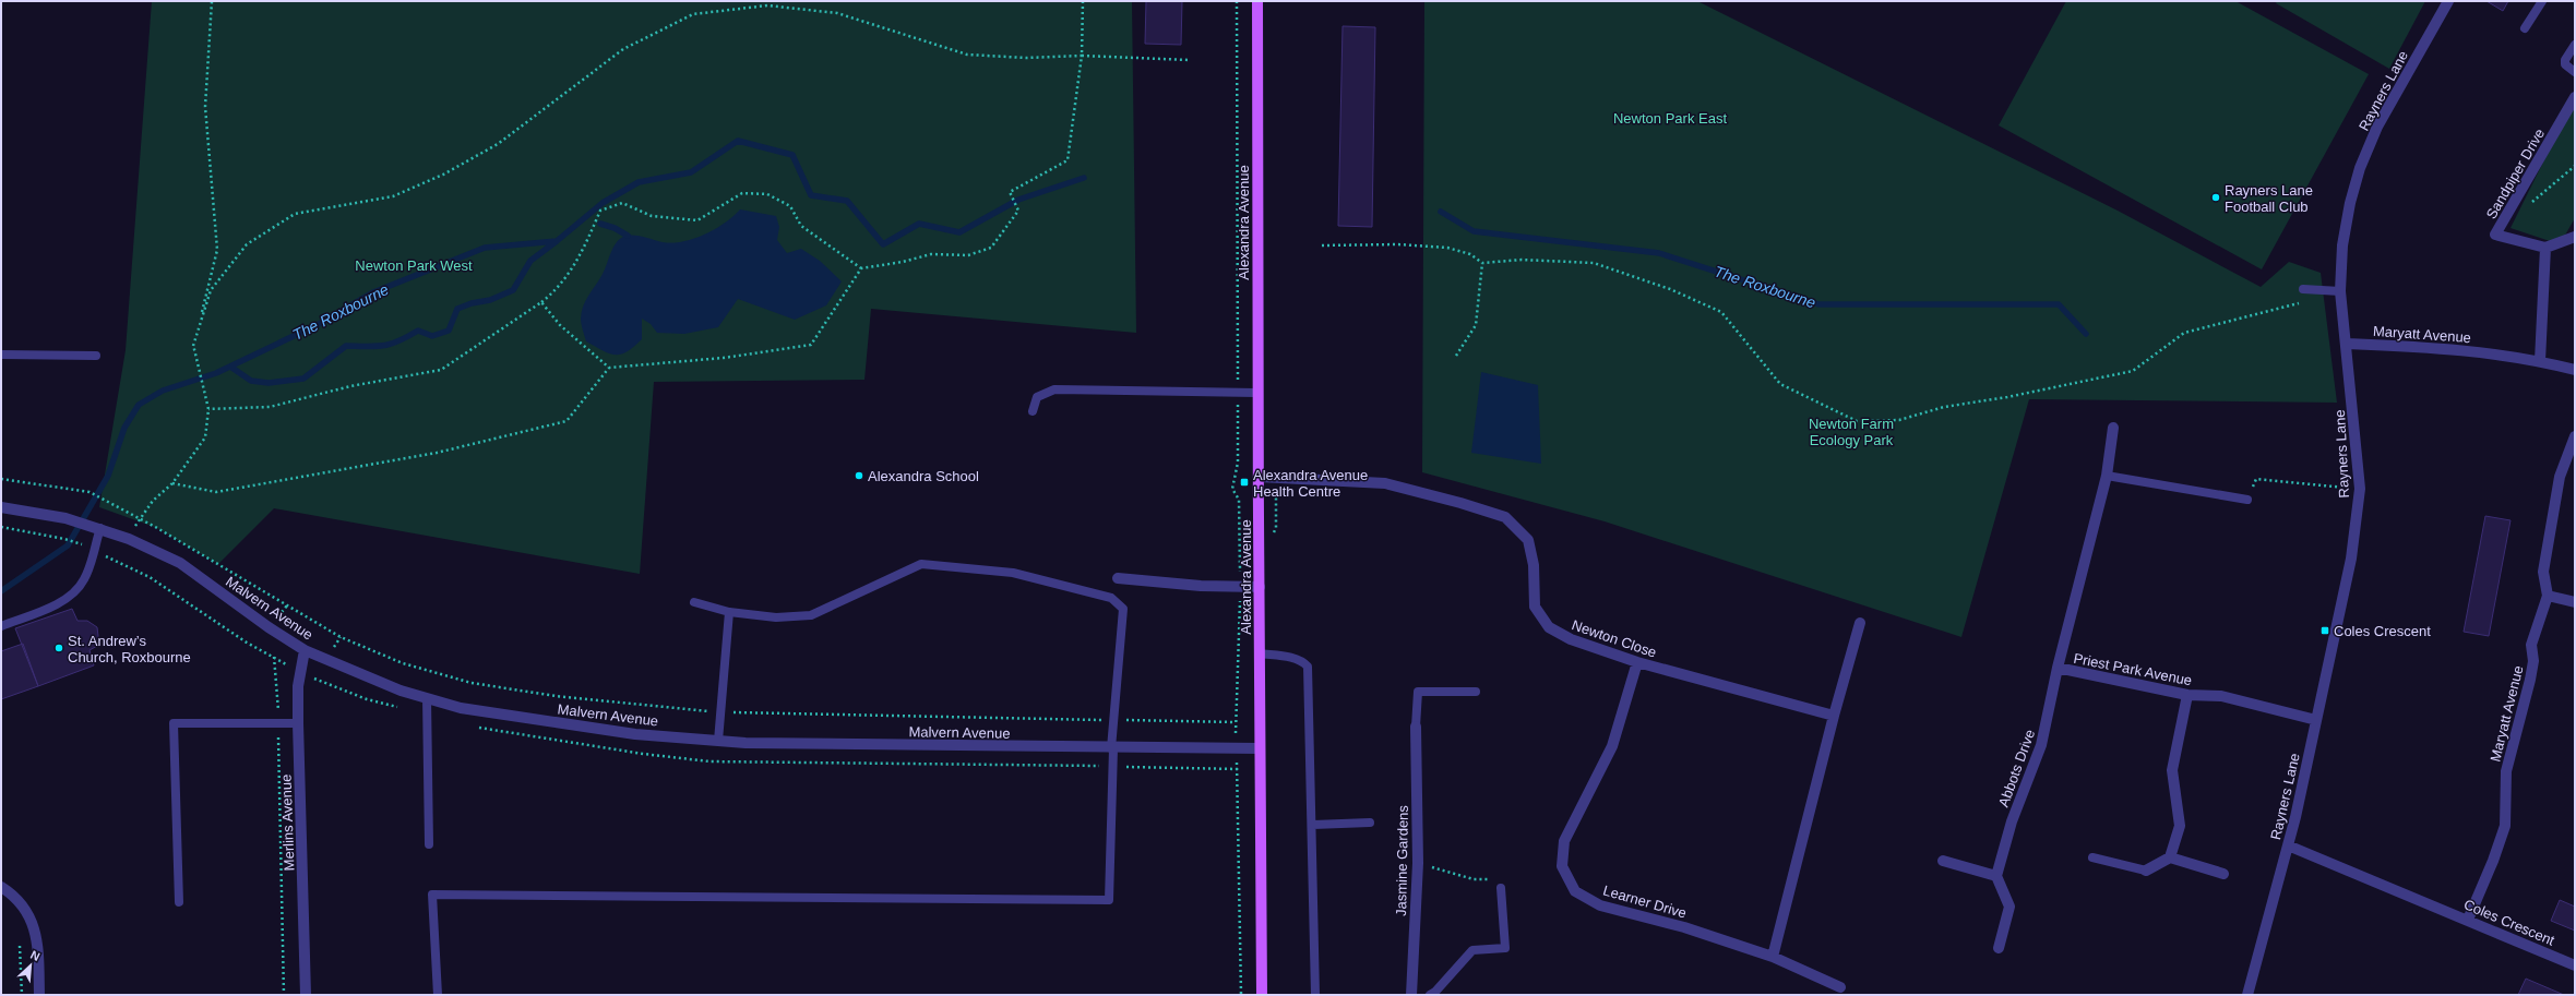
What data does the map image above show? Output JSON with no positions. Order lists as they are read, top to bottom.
{
  "streets": {
    "main road": ["Alexandra Avenue"],
    "street": [
      "Rayners Lane",
      "Sandpiper Drive",
      "Maryatt Avenue",
      "Malvern Avenue",
      "Newton Close",
      "Priest Park Avenue",
      "Abbots Drive",
      "Merlins Avenue",
      "Jasmine Gardens",
      "Learner Drive",
      "Coles Crescent"
    ]
  },
  "crossings": [
    ["Rayners Lane", "Maryatt Avenue"],
    ["Rayners Lane", "Priest Park Avenue"],
    ["Rayners Lane", "Coles Crescent"],
    ["Alexandra Avenue", "Malvern Avenue"],
    ["Alexandra Avenue", "Newton Close"],
    ["Maryatt Avenue", "Coles Crescent"],
    ["Malvern Avenue", "Merlins Avenue"],
    ["Newton Close", "Learner Drive"],
    ["Priest Park Avenue", "Abbots Drive"]
  ],
  "water": ["The Roxbourne"],
  "parks": ["Newton Park East", "Newton Park West", "Newton Farm Ecology Park"],
  "places": {
    "other": ["Rayners Lane Football Club", "Alexandra School", "St. Andrew’s Church, Roxbourne"],
    "transit": ["Alexandra Avenue Health Centre", "Coles Crescent"]
  },
  "north": "top right"
}
